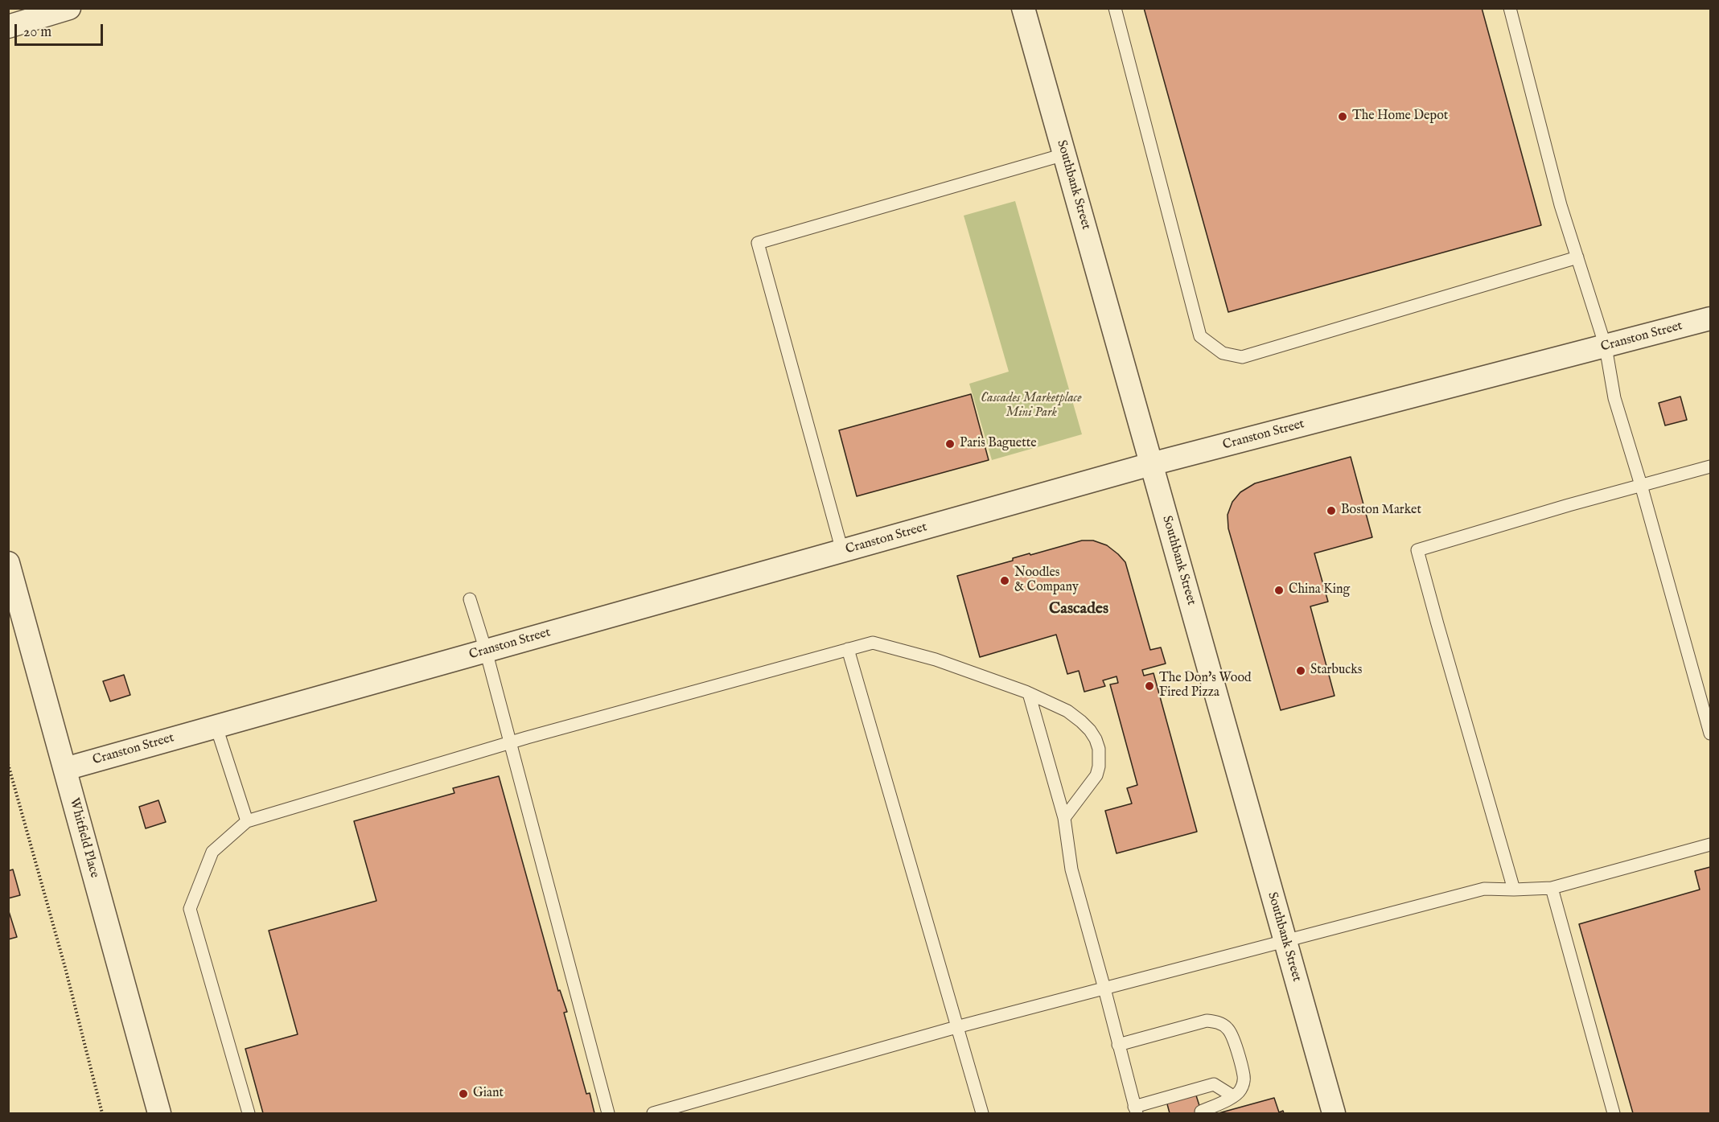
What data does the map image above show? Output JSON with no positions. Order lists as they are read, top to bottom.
{
  "streets": {
    "street": ["Southbank Street", "Cranston Street", "Whitfield Place"]
  },
  "crossings": [
    ["Southbank Street", "Cranston Street"],
    ["Cranston Street", "Whitfield Place"]
  ],
  "districts": ["Cascades"],
  "parks": ["Cascades Marketplace Mini Park"],
  "places": [
    "The Home Depot",
    "Paris Baguette",
    "Boston Market",
    "Noodles & Company",
    "China King",
    "Starbucks",
    "The Don's Wood Fired Pizza",
    "Giant"
  ],
  "scale_bar": "20 m"
}
